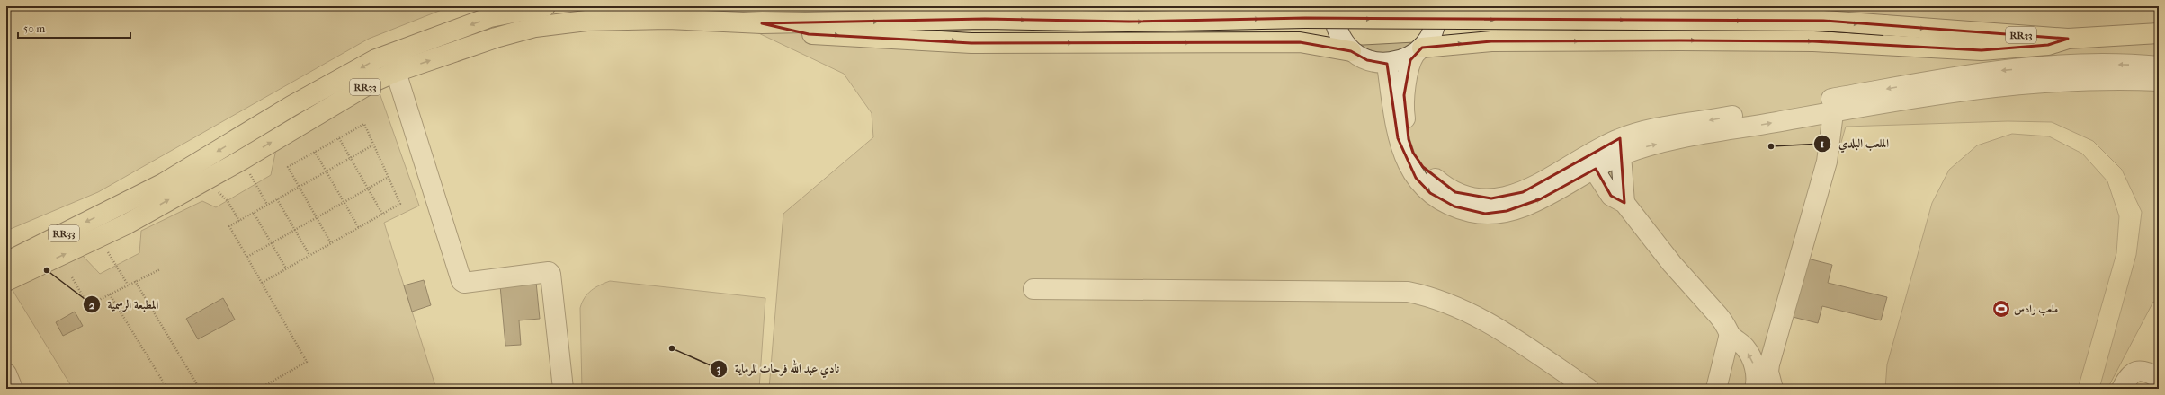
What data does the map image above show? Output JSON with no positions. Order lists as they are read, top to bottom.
{
  "streets": {
    "highway": ["RR33"]
  },
  "places": {
    "other": ["الملعب البلدي", "المطبعة الرسمية", "نادي عبد الله فرحات للرماية"],
    "sports": ["ملعب رادس"]
  },
  "scale_bar": "50 m"
}
